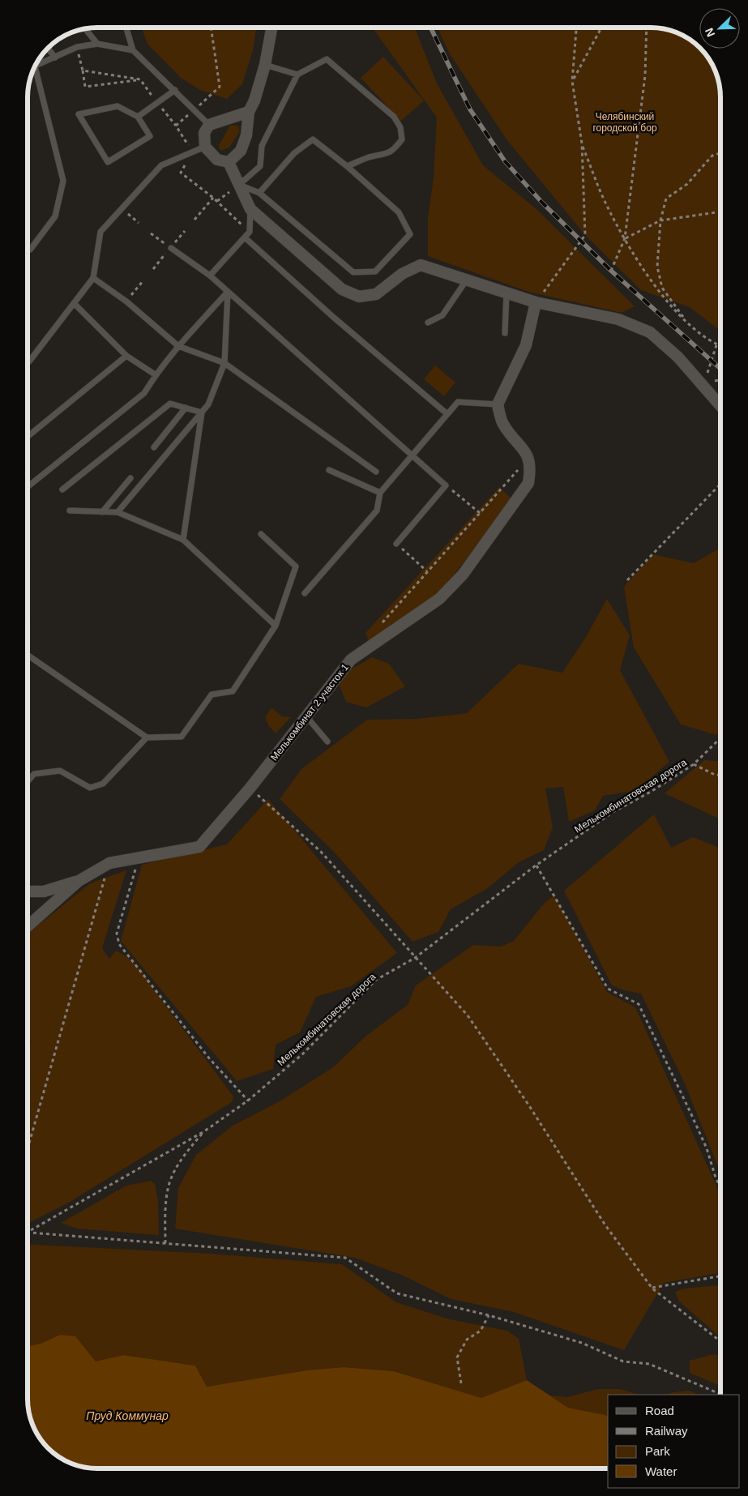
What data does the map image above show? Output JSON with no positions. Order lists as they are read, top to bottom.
{
  "streets": {
    "street": ["Мелькомбинат 2 участок 1"],
    "path": ["Мелькомбинатовская дорога"]
  },
  "water": ["Пруд Коммунар"],
  "parks": ["Челябинский городской бор"],
  "legend": [
    "Road",
    "Railway",
    "Park",
    "Water"
  ],
  "north": "bottom left"
}
